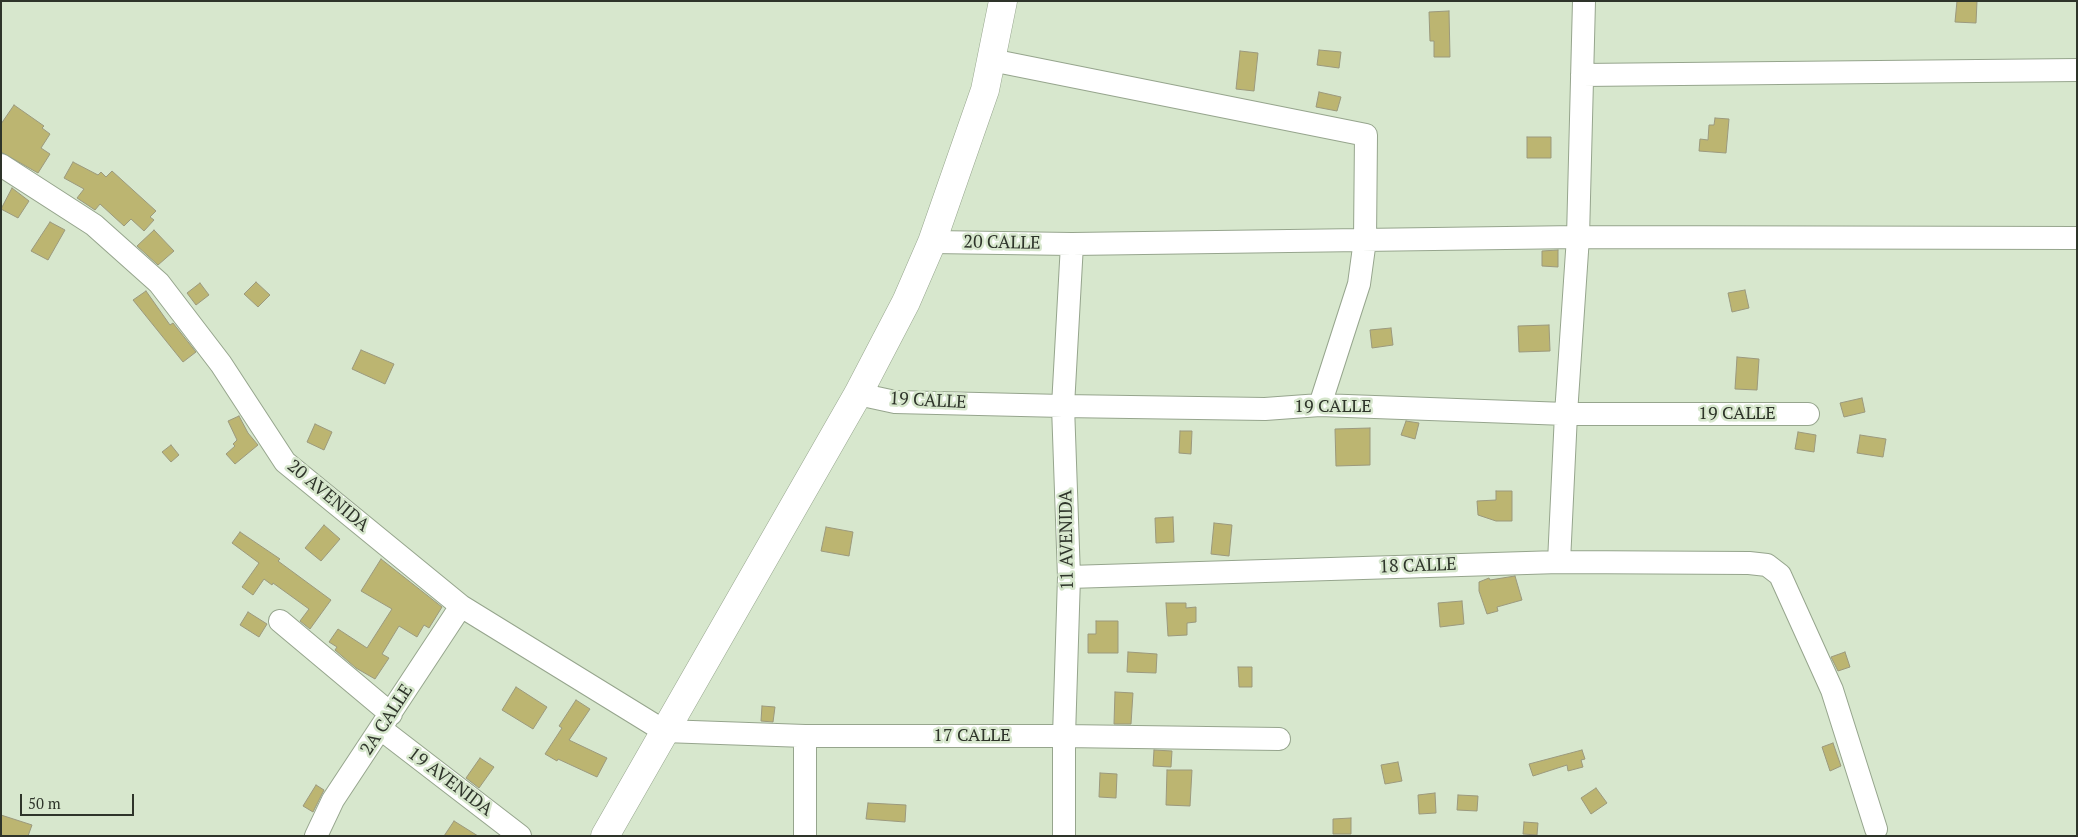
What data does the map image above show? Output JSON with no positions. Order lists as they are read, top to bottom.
{
  "streets": {
    "street": [
      "20 CALLE",
      "19 CALLE",
      "20 AVENIDA",
      "11 AVENIDA",
      "18 CALLE",
      "2A CALLE",
      "17 CALLE",
      "19 AVENIDA"
    ]
  },
  "crossings": [
    ["20 CALLE", "11 AVENIDA"],
    ["19 CALLE", "11 AVENIDA"],
    ["20 AVENIDA", "2A CALLE"],
    ["20 AVENIDA", "17 CALLE"],
    ["11 AVENIDA", "18 CALLE"],
    ["11 AVENIDA", "17 CALLE"],
    ["2A CALLE", "19 AVENIDA"]
  ],
  "scale_bar": "50 m"
}
